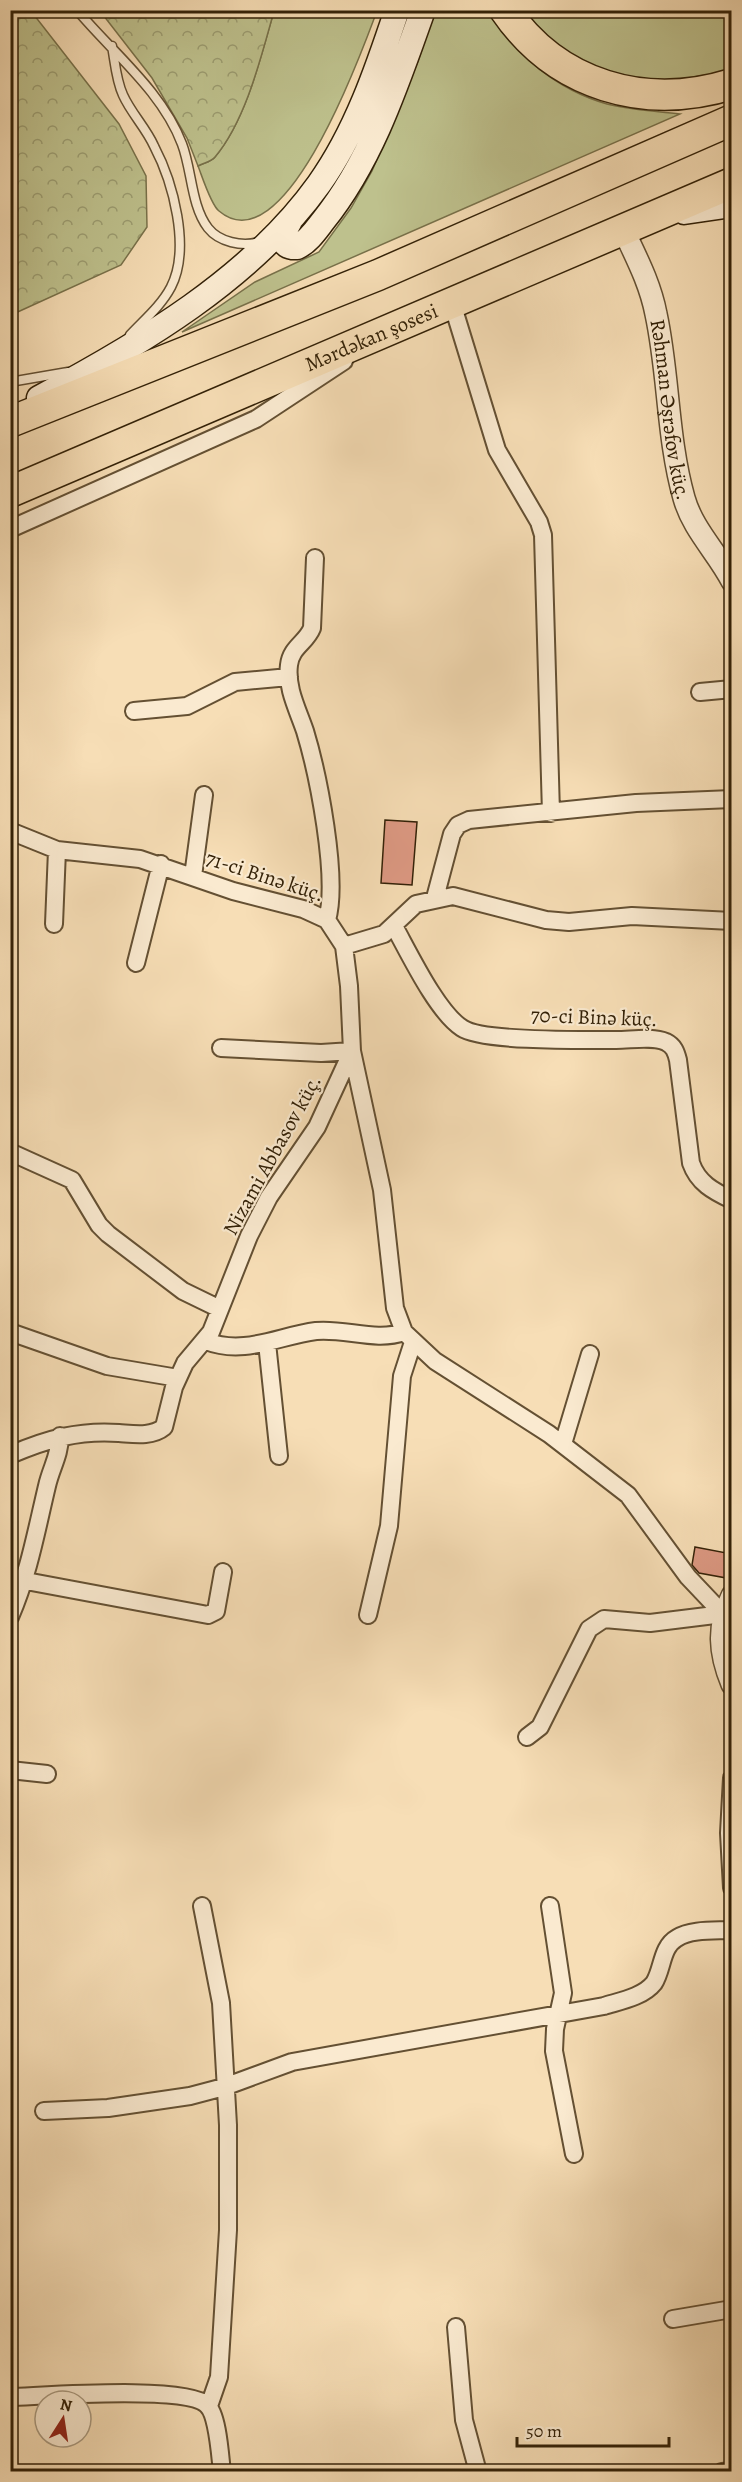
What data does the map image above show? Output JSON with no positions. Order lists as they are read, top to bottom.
{
  "streets": {
    "highway": ["Mərdəkan şosesi"],
    "street": [
      "Rəhman Əşrəfov küç.",
      "71-ci Binə küç.",
      "70-ci Binə küç.",
      "Nizami Abbasov küç."
    ]
  },
  "crossings": [
    ["Mərdəkan şosesi", "Rəhman Əşrəfov küç."],
    ["71-ci Binə küç.", "Nizami Abbasov küç."]
  ],
  "scale_bar": "50 m",
  "north": "top"
}
